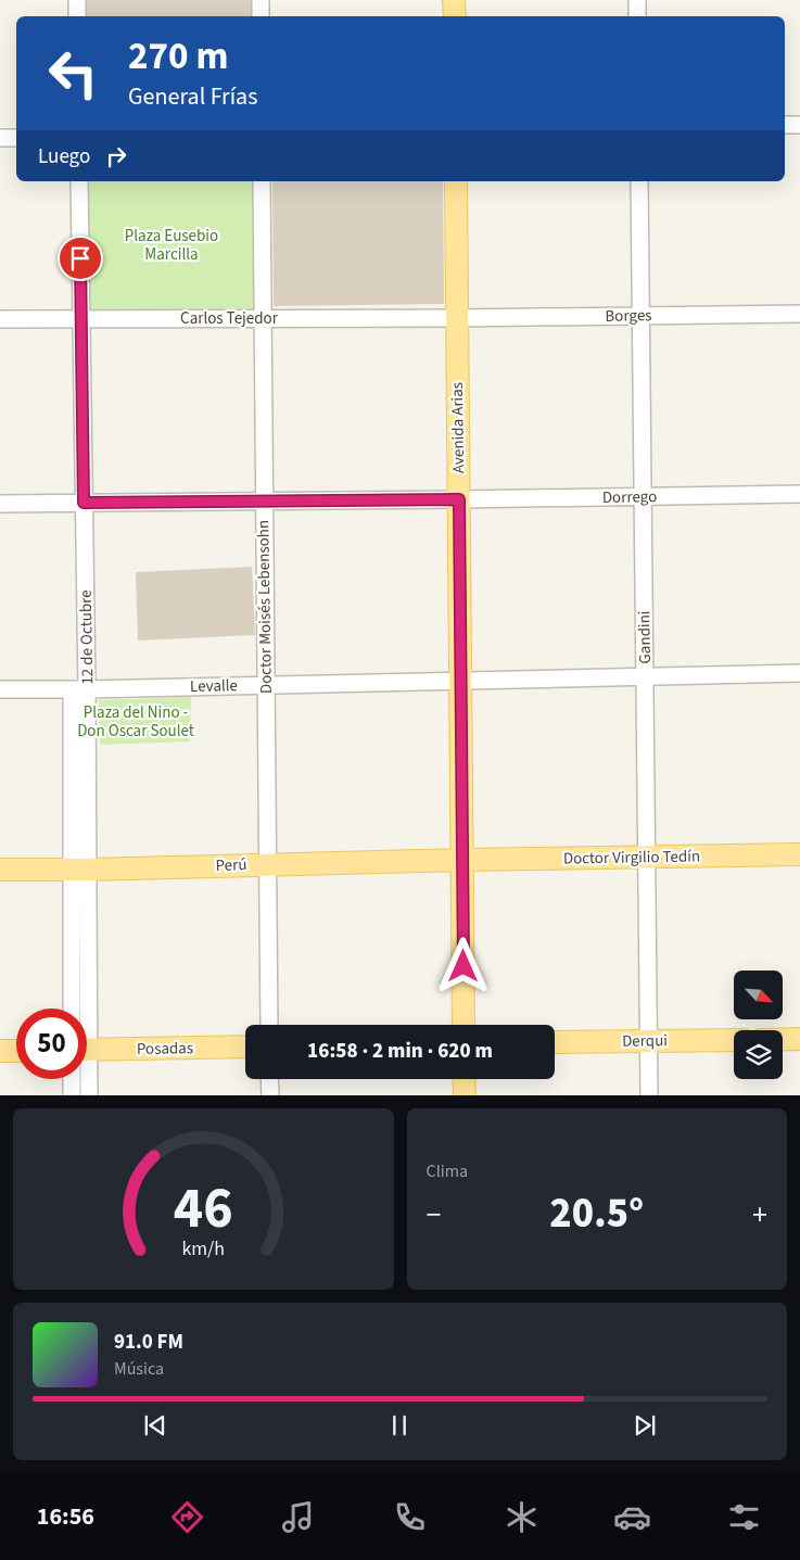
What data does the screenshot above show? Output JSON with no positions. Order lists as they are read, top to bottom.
{
  "streets": {
    "main road": [
      "Avenida Arias",
      "Doctor Virgilio Tedín",
      "Perú",
      "Derqui",
      "Posadas"
    ],
    "street": [
      "Borges",
      "Carlos Tejedor",
      "Dorrego",
      "Doctor Moisés Lebensohn",
      "12 de Octubre",
      "Gandini",
      "Levalle"
    ]
  },
  "crossings": [
    ["Borges", "Carlos Tejedor"],
    ["Borges", "Avenida Arias"],
    ["Borges", "Gandini"],
    ["Carlos Tejedor", "Avenida Arias"],
    ["Carlos Tejedor", "Doctor Moisés Lebensohn"],
    ["Carlos Tejedor", "12 de Octubre"],
    ["Avenida Arias", "Dorrego"],
    ["Avenida Arias", "Levalle"],
    ["Avenida Arias", "Doctor Virgilio Tedín"],
    ["Avenida Arias", "Perú"],
    ["Dorrego", "Doctor Moisés Lebensohn"],
    ["Dorrego", "12 de Octubre"],
    ["Dorrego", "Gandini"],
    ["Doctor Moisés Lebensohn", "Levalle"],
    ["Doctor Moisés Lebensohn", "Perú"],
    ["12 de Octubre", "Levalle"],
    ["12 de Octubre", "Perú"],
    ["Gandini", "Levalle"],
    ["Gandini", "Doctor Virgilio Tedín"],
    ["Gandini", "Derqui"],
    ["Doctor Virgilio Tedín", "Perú"]
  ],
  "parks": ["Plaza Eusebio Marcilla", "Plaza del Nino - Don Oscar Soulet"],
  "north": "bottom right",
  "page": {
    "turn": ["270 m", "General Frías"],
    "then": "Luego",
    "limit": "50",
    "trip": "16:58 · 2 min · 620 m",
    "tile": "Clima",
    "heat": ["−", "20.5°", "+"],
    "song": ["91.0 FM", "Música"],
    "tabs": "16:56",
    "gauge": ["46", "km/h"]
  }
}
